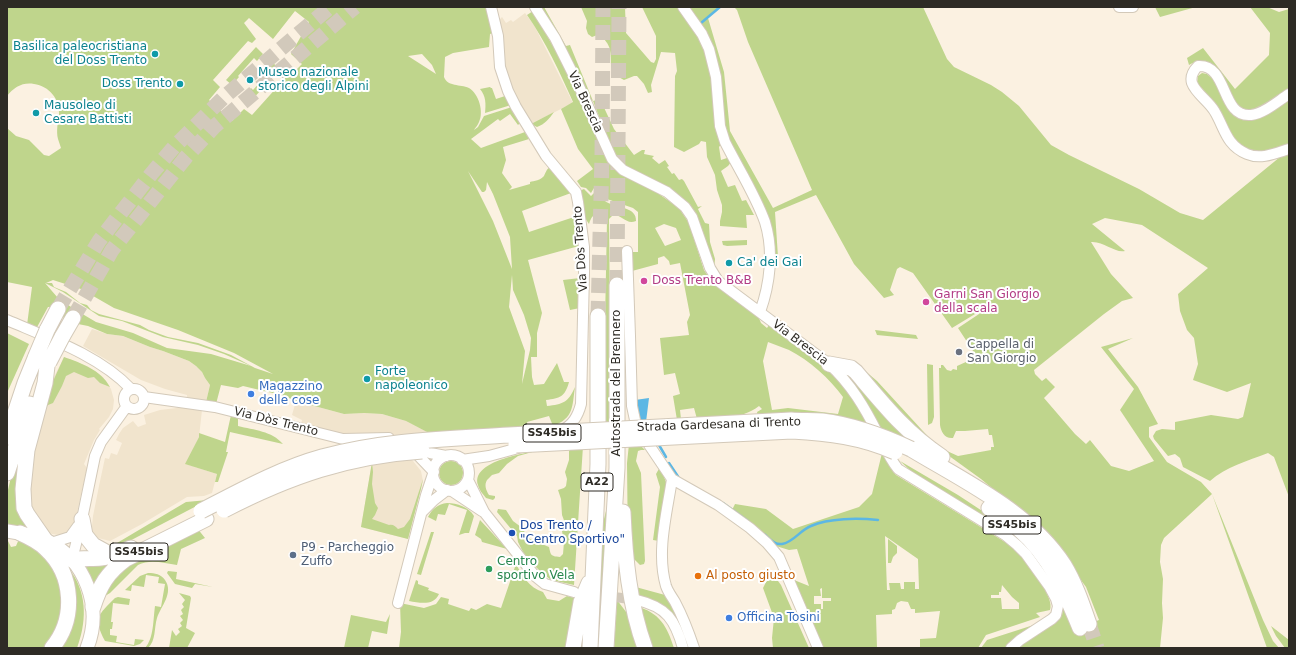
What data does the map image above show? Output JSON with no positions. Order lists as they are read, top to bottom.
{
  "streets": {
    "highway": [
      "Autostrada del Brennero",
      "Strada Gardesana di Trento",
      "SS45bis",
      "A22"
    ],
    "street": ["Via Brescia", "Via Dòs Trento"]
  },
  "places": [
    "Basilica paleocristiana del Doss Trento",
    "Museo nazionale storico degli Alpini",
    "Doss Trento",
    "Mausoleo di Cesare Battisti",
    "Ca' dei Gai",
    "Doss Trento B&B",
    "Garni San Giorgio della scala",
    "Cappella di San Giorgio",
    "Forte napoleonico",
    "Magazzino delle cose",
    "Dos Trento / \"Centro Sportivo\"",
    "P9 - Parcheggio Zuffo",
    "Centro sportivo Vela",
    "Al posto giusto",
    "Officina Tosini"
  ]
}
